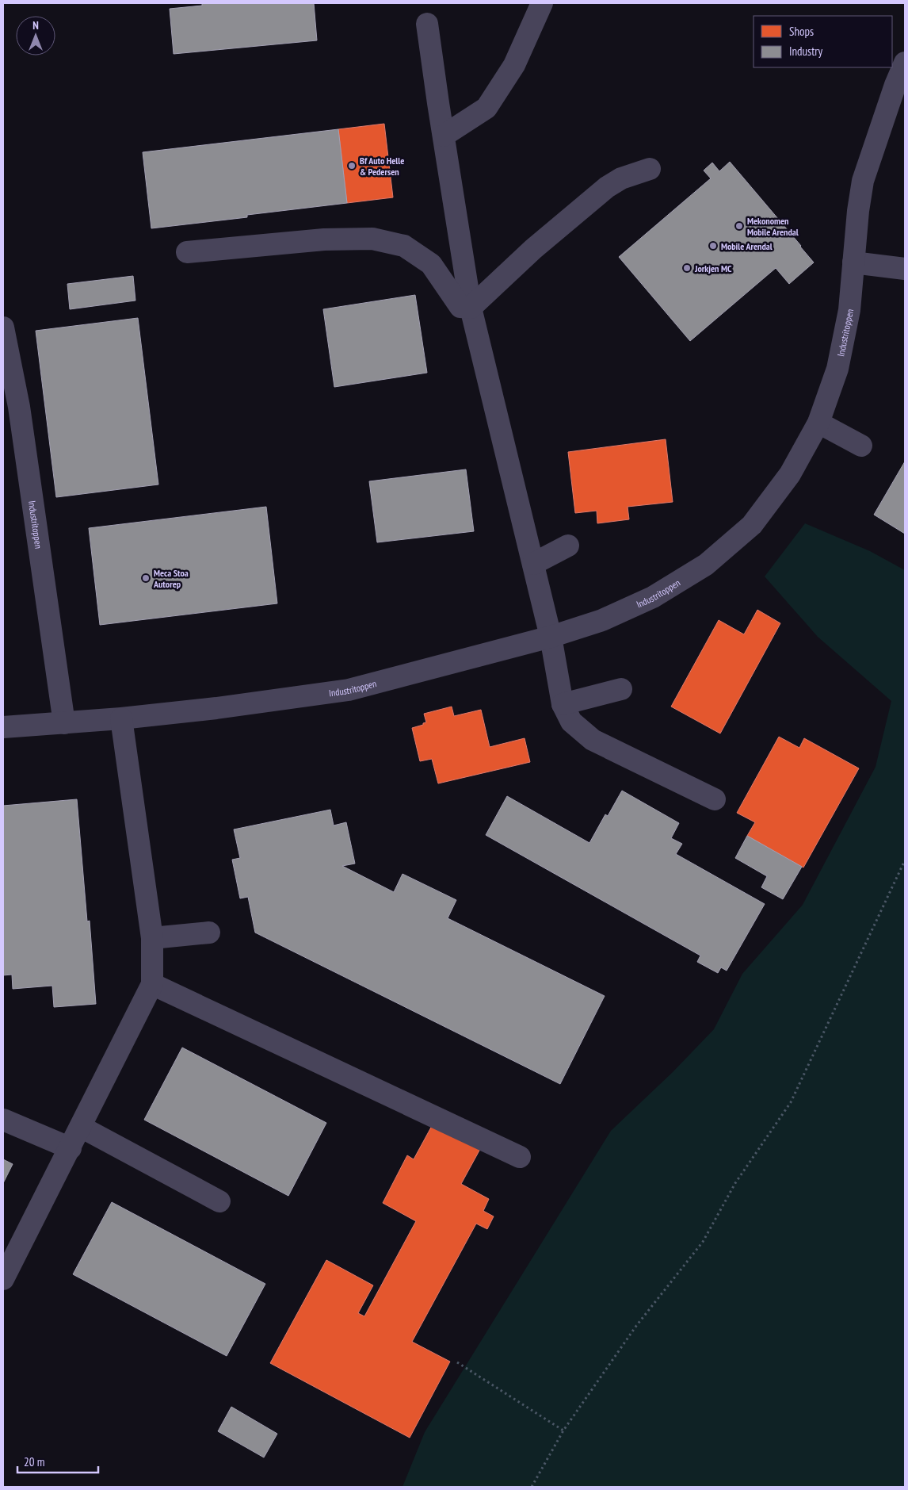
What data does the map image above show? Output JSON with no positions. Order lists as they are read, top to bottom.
{
  "streets": {
    "street": ["Industritoppen"]
  },
  "places": [
    "Bf Auto Helle & Pedersen",
    "Mekonomen Mobile Arendal",
    "Mobile Arendal",
    "Jorkjen MC",
    "Meca Stoa Autorep"
  ],
  "legend": ["Shops", "Industry"],
  "scale_bar": "20 m",
  "north": "top"
}
